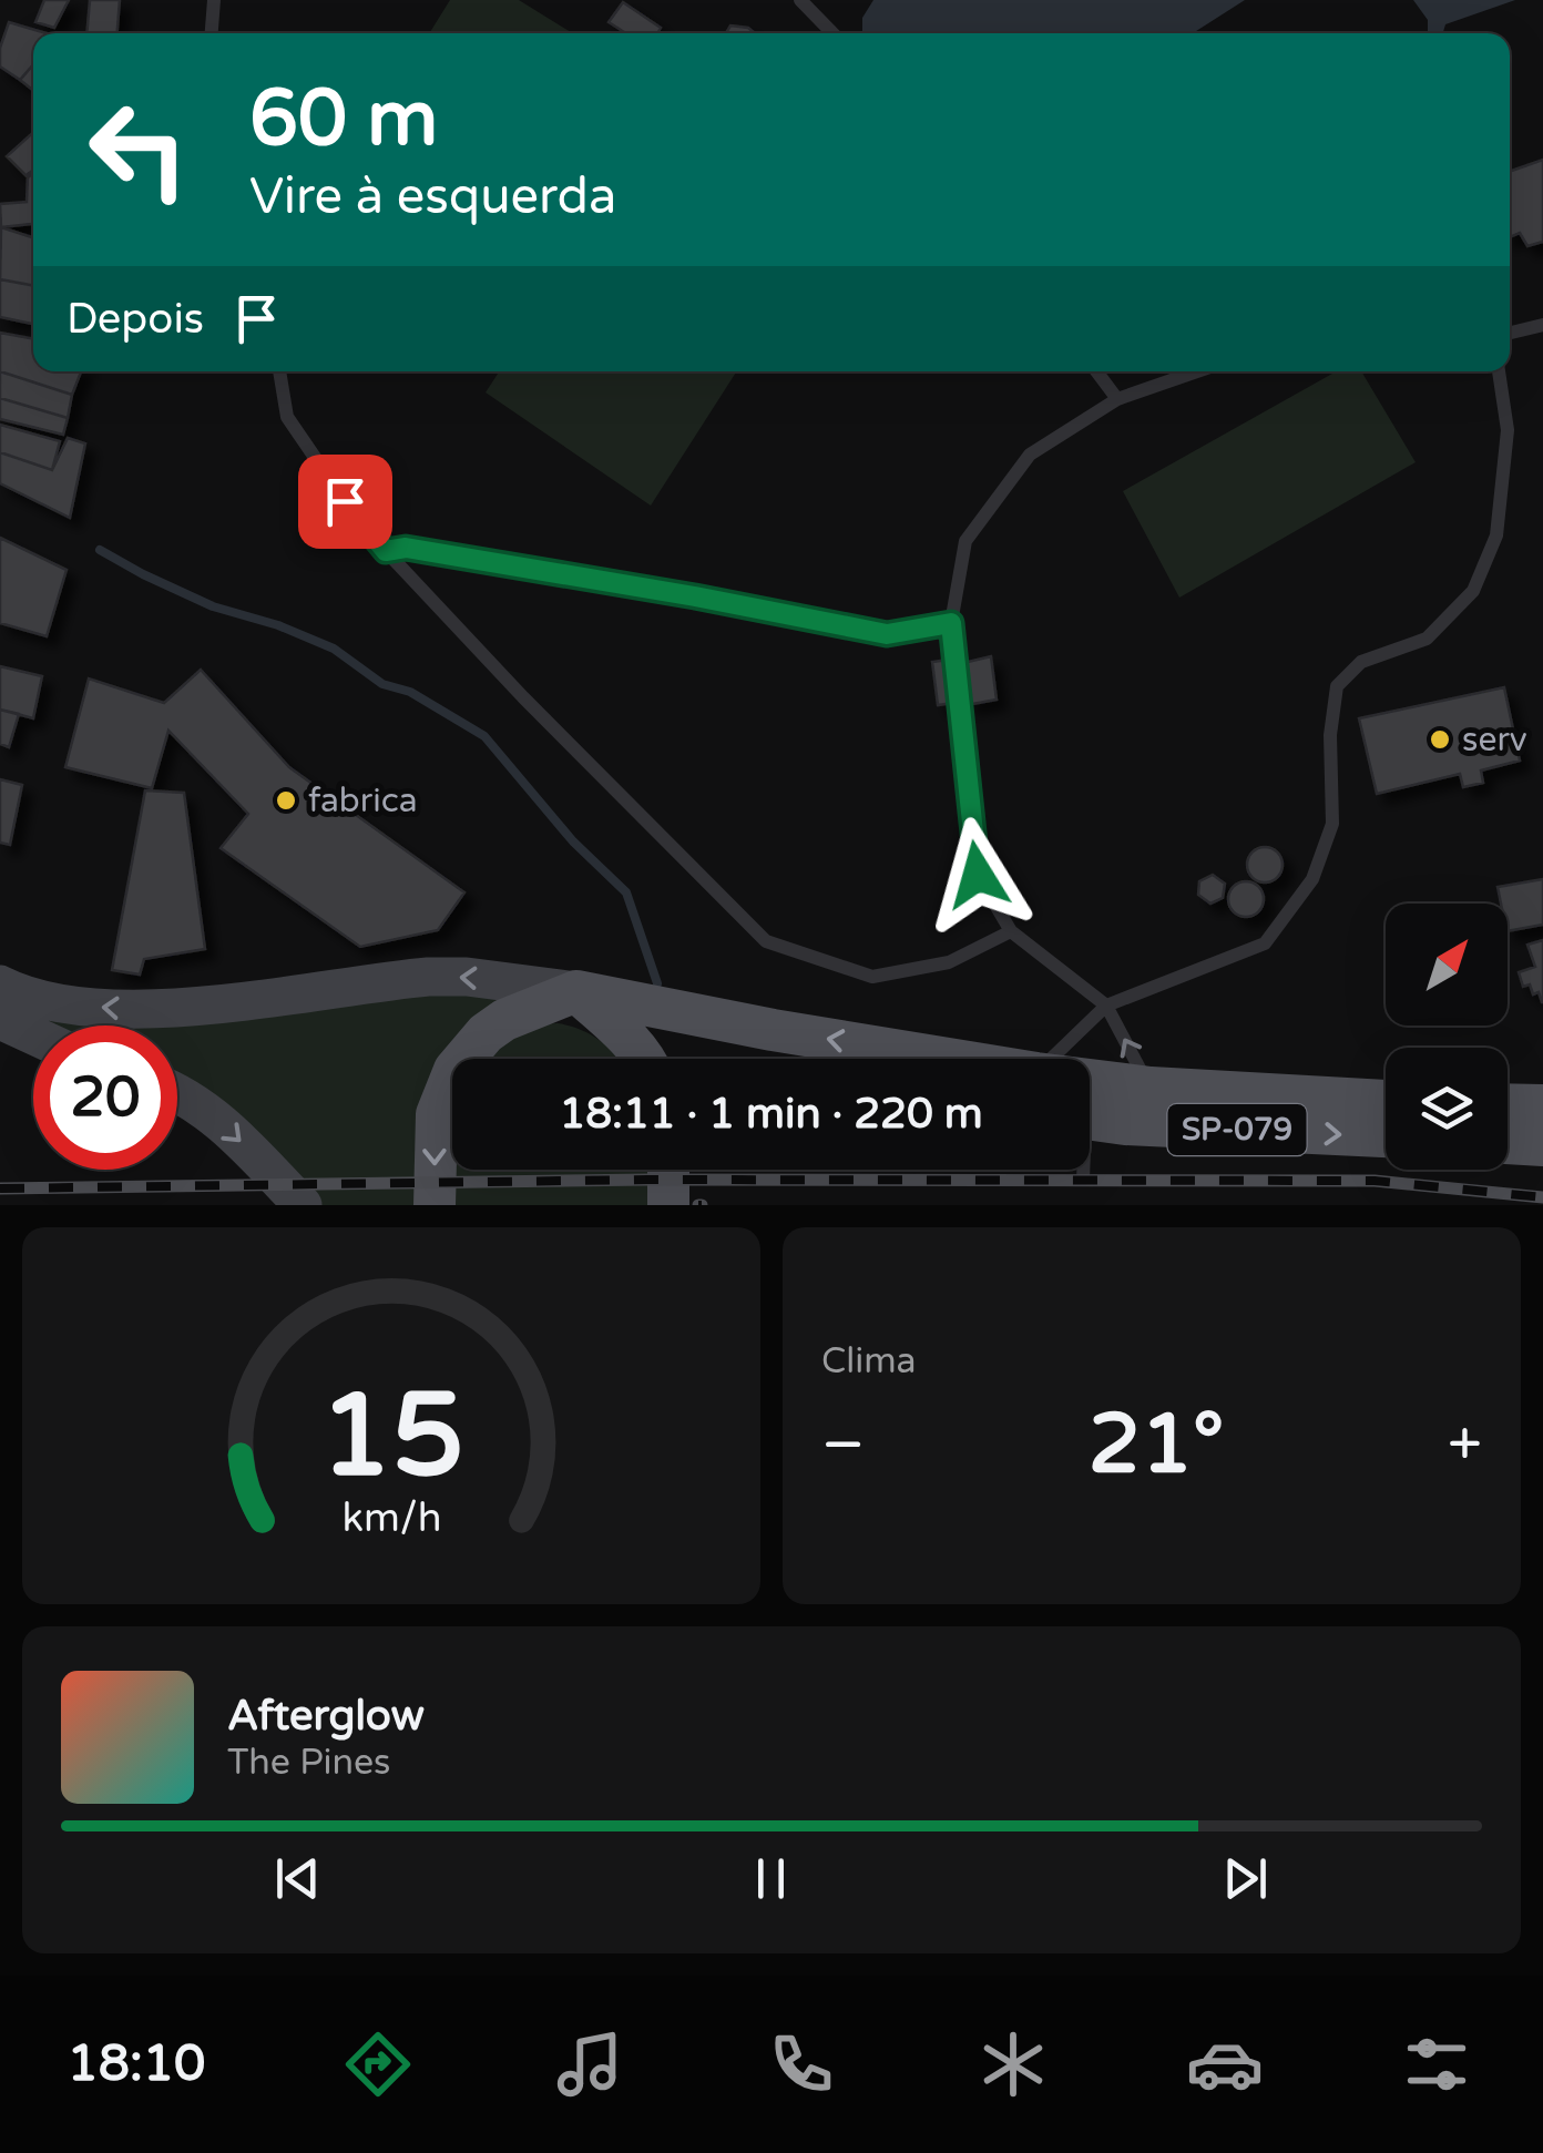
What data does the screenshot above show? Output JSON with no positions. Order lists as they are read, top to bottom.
{
  "streets": {
    "main road": ["SP-079"]
  },
  "places": ["serv", "fabrica"],
  "north": "top right",
  "page": {
    "turn": ["60 m", "Vire à esquerda"],
    "then": "Depois",
    "limit": "20",
    "trip": "18:11 · 1 min · 220 m",
    "tile": "Clima",
    "heat": ["−", "21°", "+"],
    "song": ["Afterglow", "The Pines"],
    "tabs": "18:10",
    "gauge": ["15", "km/h"]
  }
}
